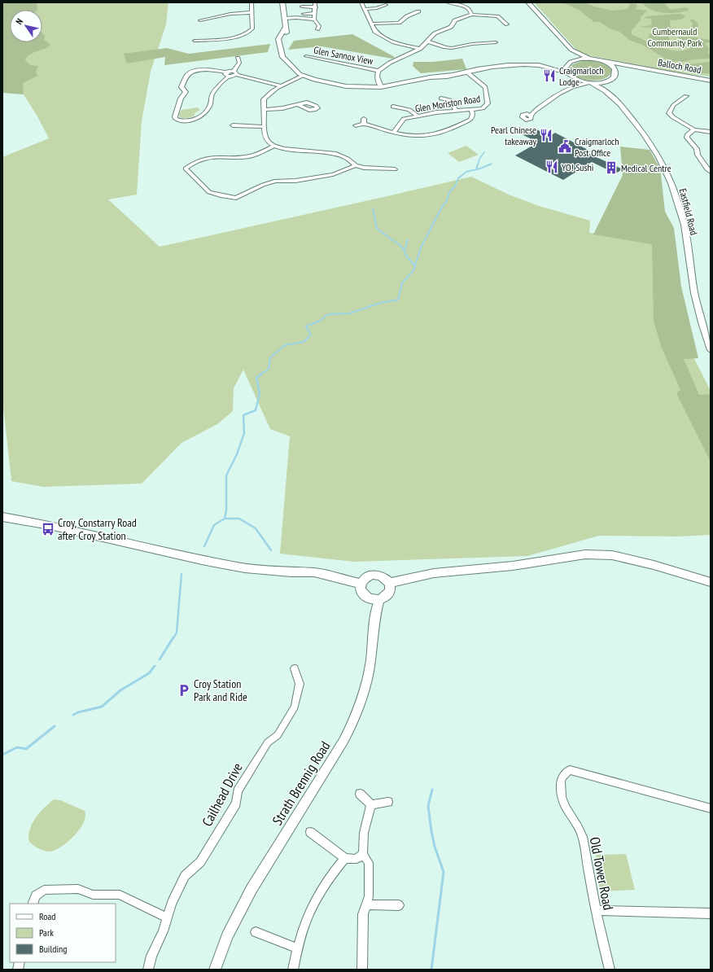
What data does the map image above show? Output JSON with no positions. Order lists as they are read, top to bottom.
{
  "streets": {
    "street": [
      "Glen Sannox View",
      "Balloch Road",
      "Glen Moriston Road",
      "Eastfield Road",
      "Strath Brennig Road",
      "Cailhead Drive",
      "Old Tower Road"
    ]
  },
  "parks": ["Cumbernauld Community Park"],
  "places": {
    "restaurant": ["Craigmarloch Lodge", "Pearl Chinese takeaway", "YO! Sushi"],
    "public building": ["Craigmarloch Post Office"],
    "building": ["Medical Centre"],
    "bus stop": ["Croy, Constarry Road after Croy Station"],
    "parking": ["Croy Station Park and Ride"]
  },
  "legend": ["Road", "Park", "Building"],
  "north": "top left"
}
